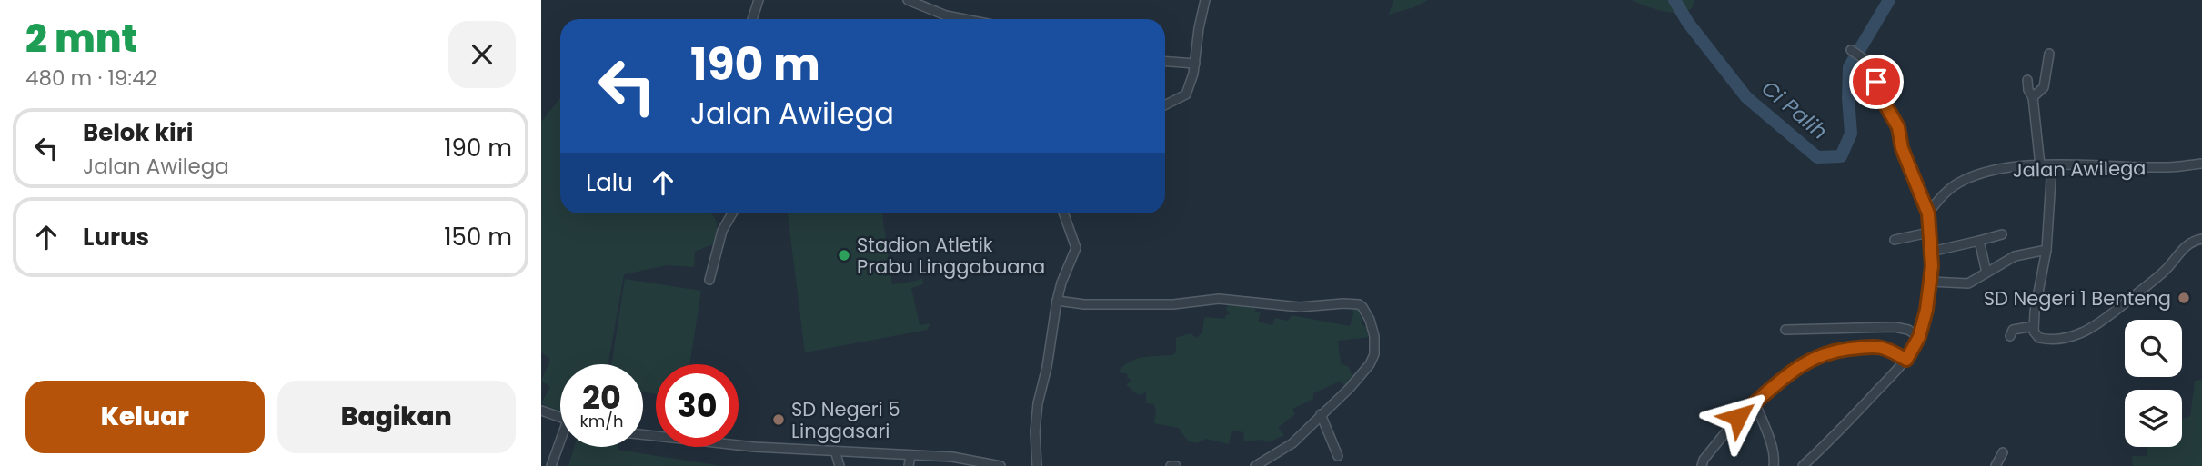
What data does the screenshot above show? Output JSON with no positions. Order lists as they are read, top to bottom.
{
  "streets": {
    "street": ["Jalan Awilega"]
  },
  "water": ["Ci Palih"],
  "places": ["Stadion Atletik Prabu Linggabuana", "SD Negeri 1 Benteng", "SD Negeri 5 Linggasari"],
  "page": {
    "heading": ["2 mnt", "480 m · 19:42"],
    "turn": ["190 m", "Jalan Awilega"],
    "list": [
      {
        "name": "Belok kiri",
        "note": "Jalan Awilega",
        "value": "190 m"
      },
      {
        "name": "Lurus",
        "value": "150 m"
      }
    ],
    "then": "Lalu",
    "speed": "20 km/h",
    "limit": "30",
    "buttons": ["Keluar", "Bagikan"]
  }
}
